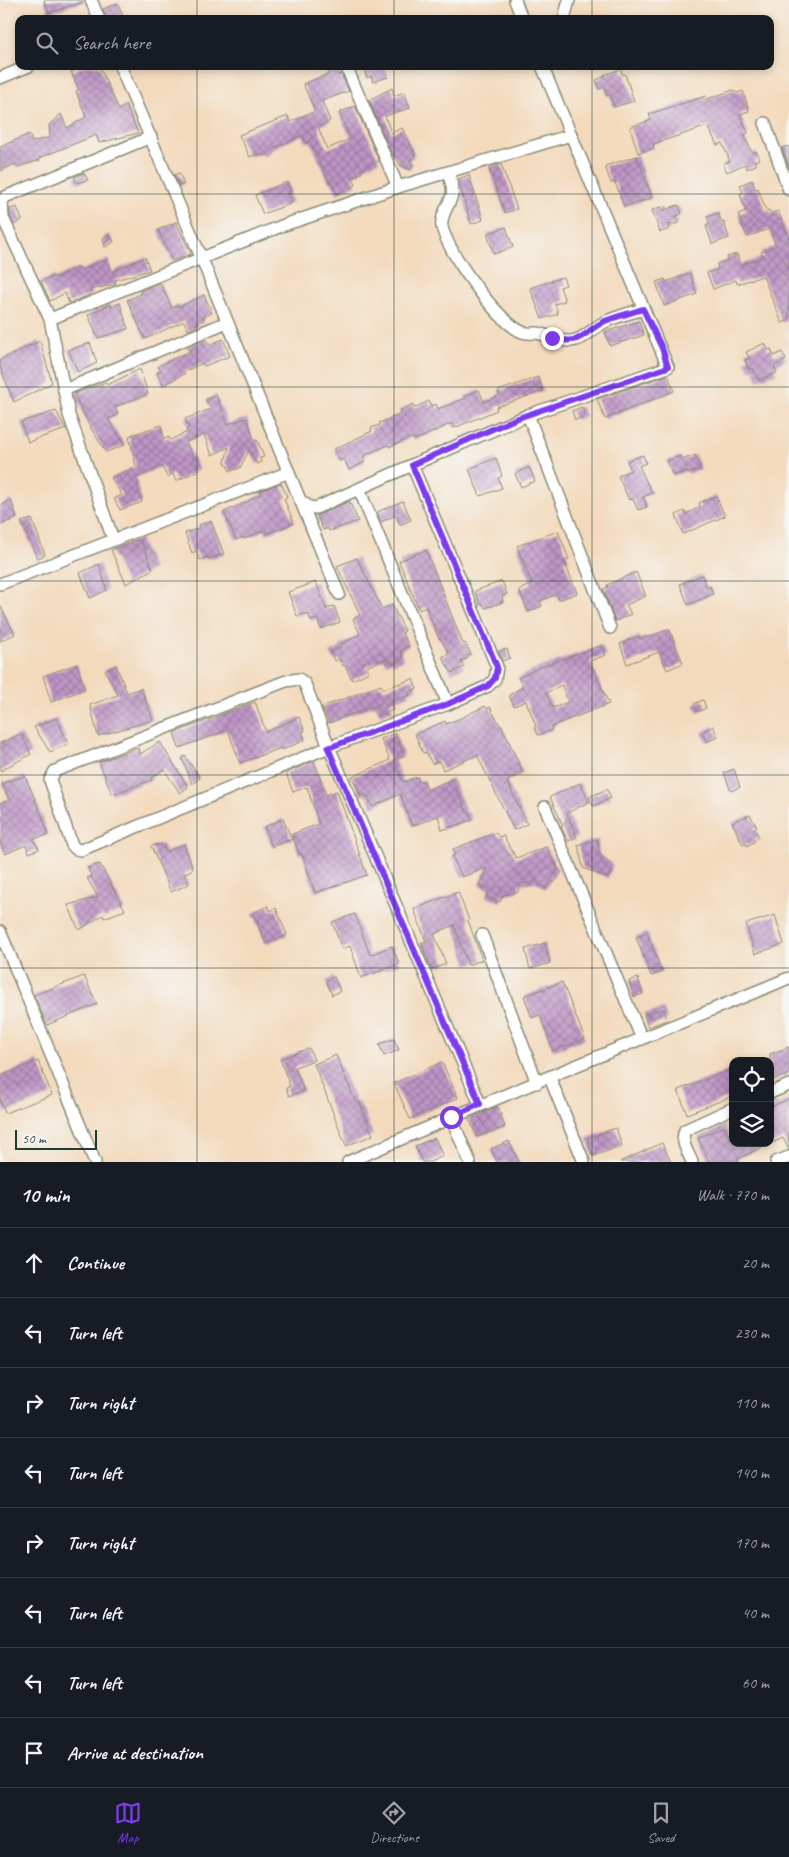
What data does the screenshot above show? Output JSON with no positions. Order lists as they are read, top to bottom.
{
  "scale_bar": "50 m",
  "page": {
    "search": "Search here",
    "scale": "50 m",
    "heading": ["10 min", "Walk · 770 m"],
    "list": [
      ["Continue", "20 m"],
      ["Turn left", "230 m"],
      ["Turn right", "110 m"],
      ["Turn left", "140 m"],
      ["Turn right", "170 m"],
      ["Turn left", "40 m"],
      ["Turn left", "60 m"],
      "Arrive at destination"
    ],
    "nav": ["Map", "Directions", "Saved"]
  }
}
